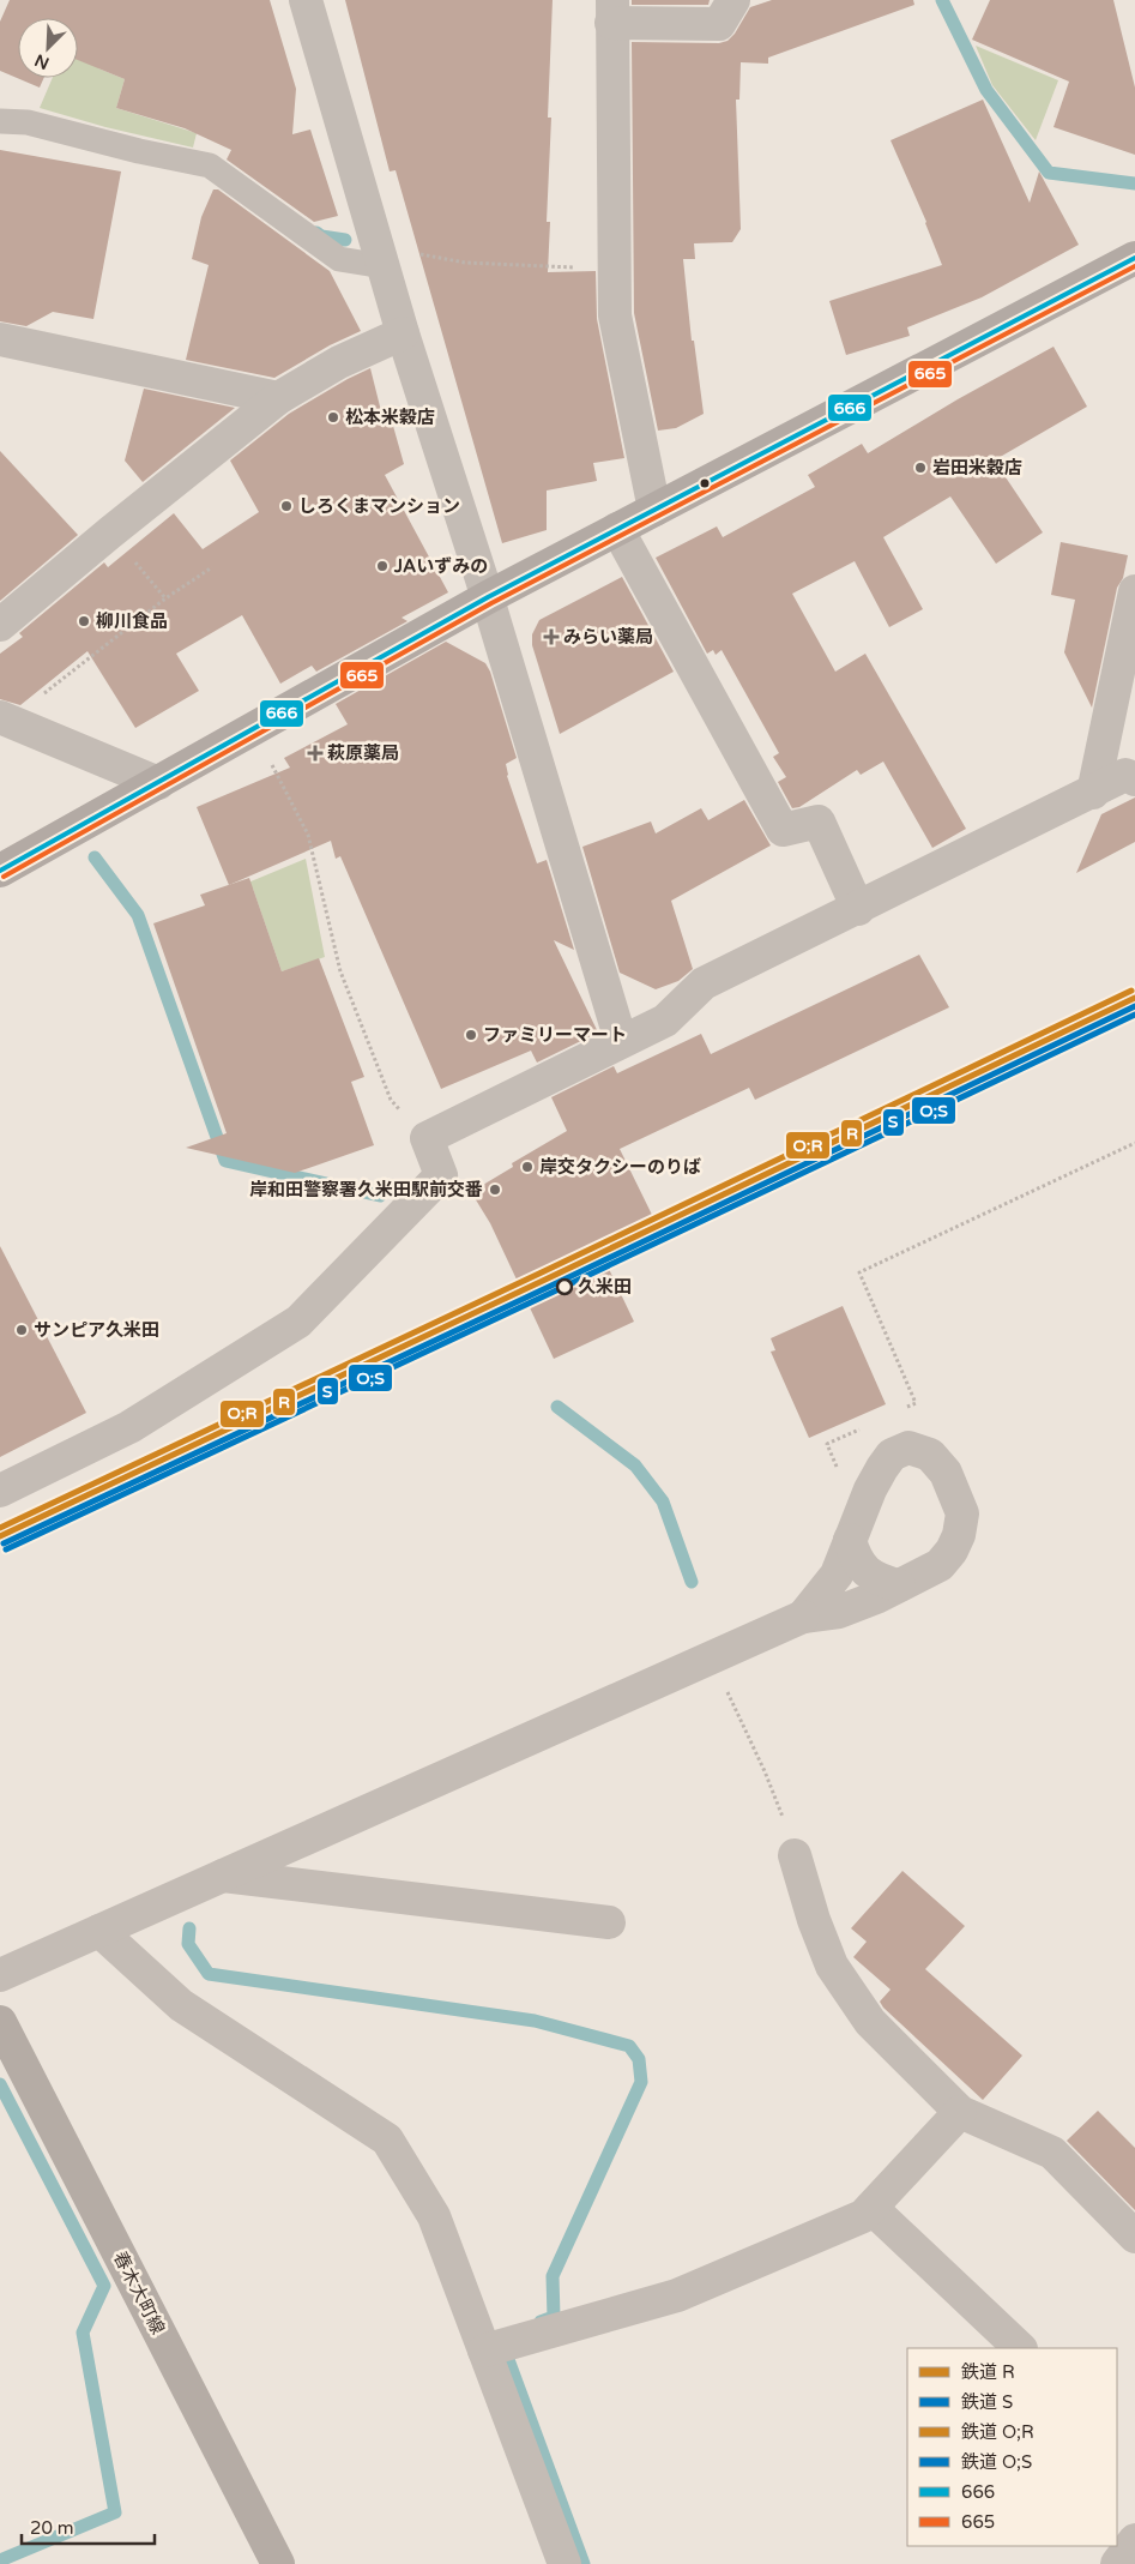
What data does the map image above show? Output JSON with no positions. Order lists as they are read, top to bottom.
{
  "streets": {
    "main road": ["春木大町線"]
  },
  "places": {
    "other": [
      "松本米穀店",
      "岩田米穀店",
      "しろくまマンション",
      "JAいずみの",
      "柳川食品",
      "ファミリーマート",
      "岸交タクシーのりば",
      "岸和田警察署久米田駅前交番",
      "久米田",
      "サンピア久米田"
    ],
    "health": ["みらい薬局", "萩原薬局"]
  },
  "lines": [
    "transit line 666",
    "transit line 665",
    "rail line O;R",
    "rail line R",
    "rail line S",
    "rail line O;S"
  ],
  "legend": [
    "鉄道 R",
    "鉄道 S",
    "鉄道 O;R",
    "鉄道 O;S",
    "666",
    "665"
  ],
  "scale_bar": "20 m",
  "north": "bottom left"
}
